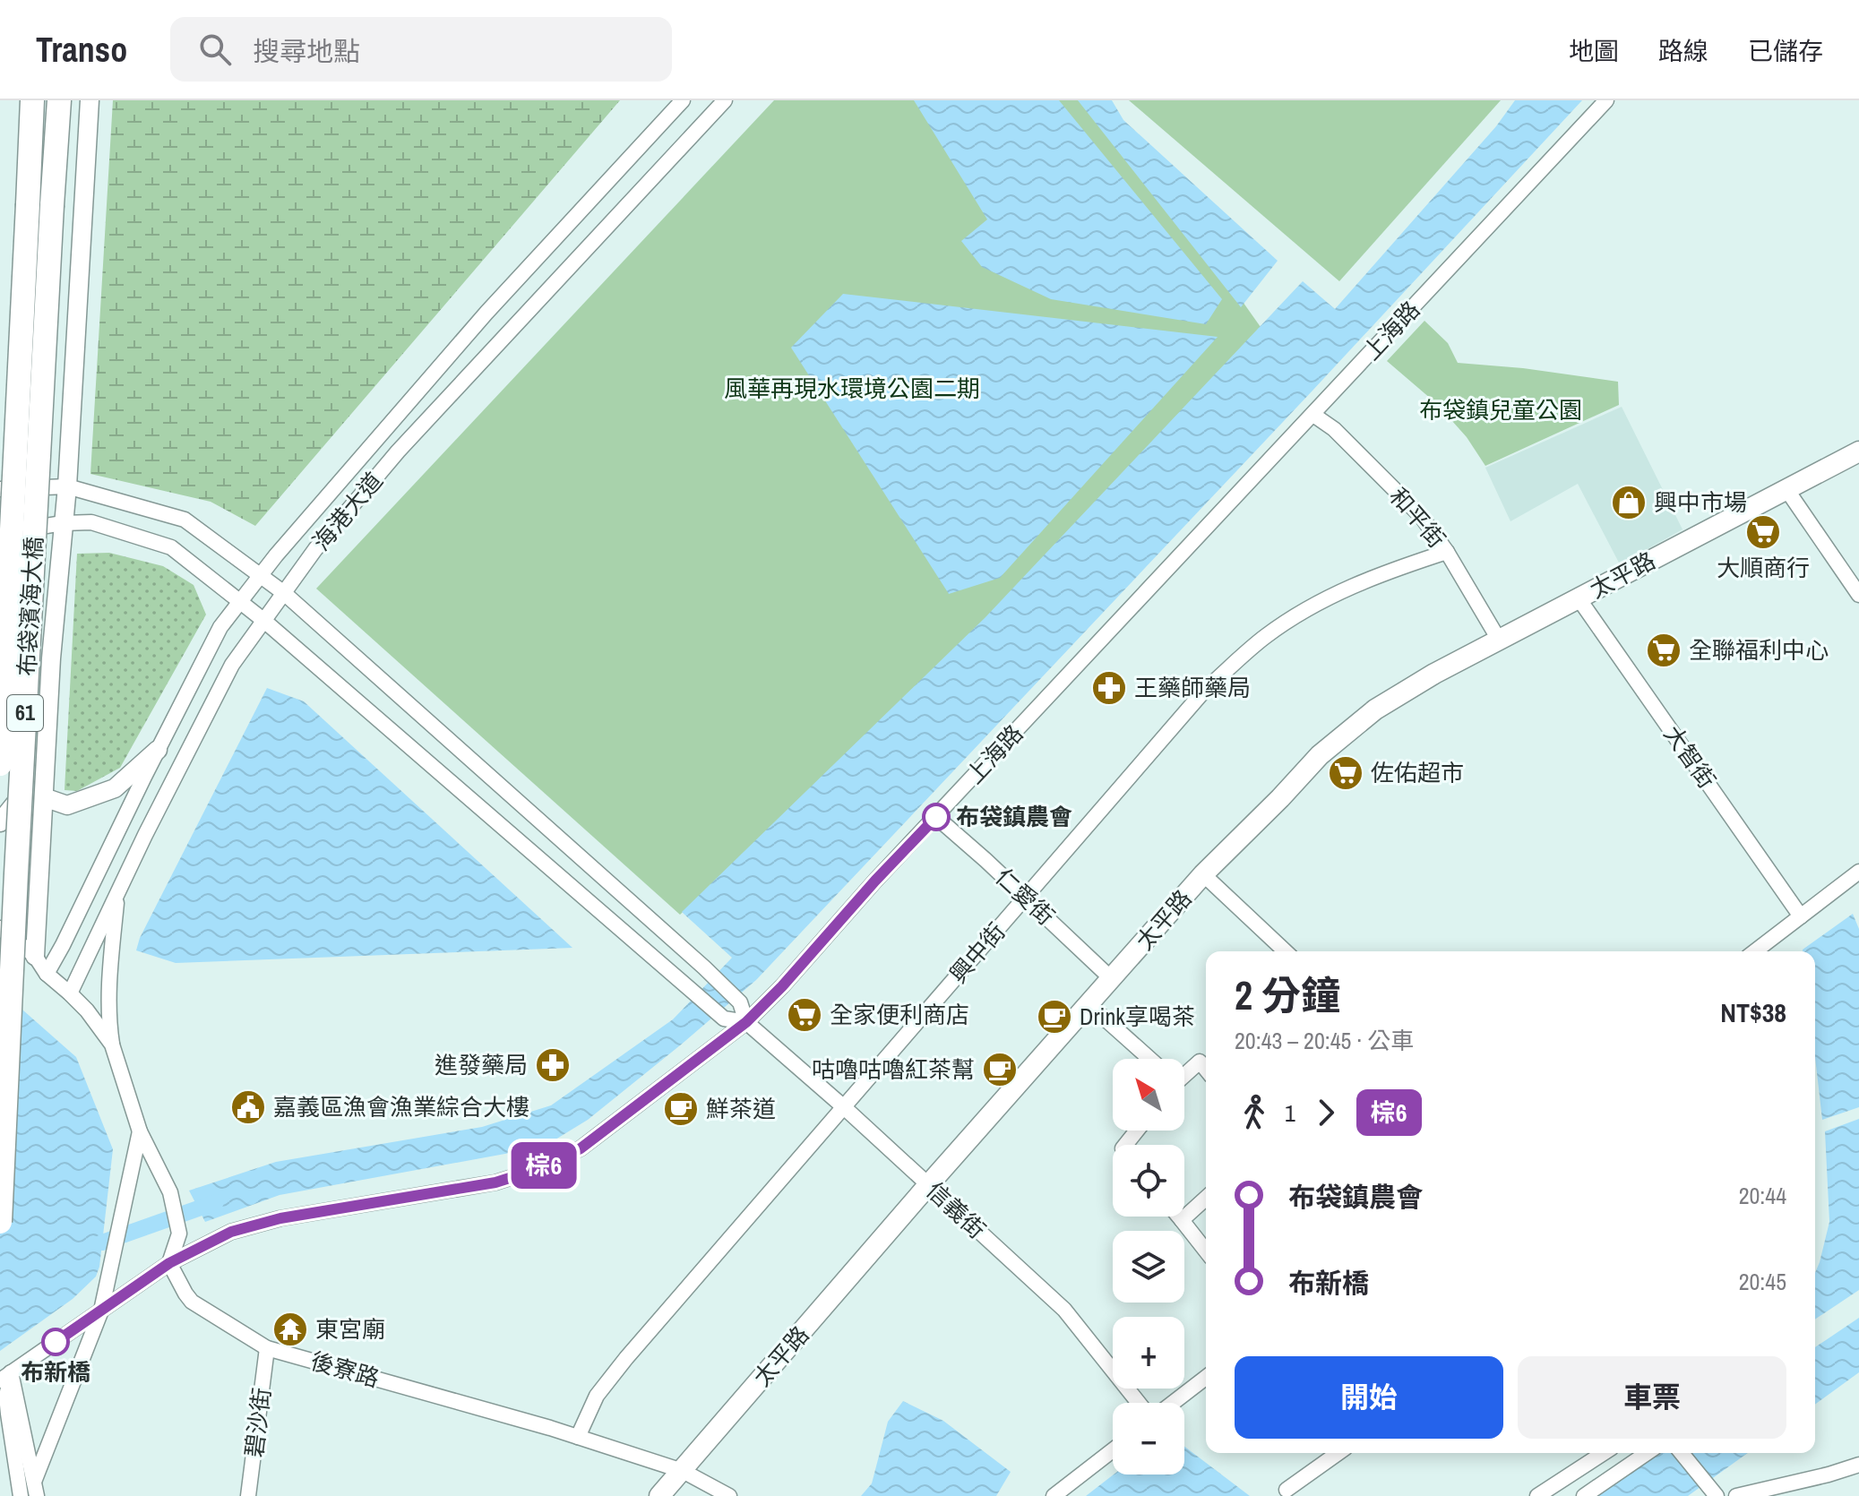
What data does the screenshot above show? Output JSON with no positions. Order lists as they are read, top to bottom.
{
  "streets": {
    "highway": ["布袋濱海大橋", "61"],
    "main road": ["太平路"],
    "street": [
      "上海路",
      "海港大道",
      "和平街",
      "大智街",
      "仁愛街",
      "興中街",
      "信義街",
      "後寮路",
      "碧沙街"
    ]
  },
  "crossings": [
    ["上海路", "和平街"],
    ["上海路", "仁愛街"],
    ["上海路", "信義街"],
    ["上海路", "後寮路"],
    ["和平街", "太平路"],
    ["和平街", "興中街"],
    ["太平路", "大智街"],
    ["太平路", "仁愛街"],
    ["太平路", "信義街"],
    ["太平路", "後寮路"],
    ["仁愛街", "興中街"],
    ["興中街", "信義街"],
    ["興中街", "後寮路"],
    ["後寮路", "碧沙街"]
  ],
  "parks": ["風華再現水環境公園二期", "布袋鎮兒童公園"],
  "places": {
    "shop": ["興中市場"],
    "supermarket": [
      "大順商行",
      "全聯福利中心",
      "佐佑超市",
      "全家便利商店"
    ],
    "pharmacy": ["王藥師藥局", "進發藥局"],
    "other": ["布袋鎮農會", "布新橋"],
    "cafe": ["Drink享喝茶", "咕嚕咕嚕紅茶幫", "鮮茶道"],
    "public building": ["嘉義區漁會漁業綜合大樓"],
    "temple": ["東宮廟"]
  },
  "lines": ["bus line 棕6"],
  "north": "top left",
  "page": {
    "header": "Transo",
    "search": "搜尋地點",
    "nav": ["地圖", "路線", "已儲存"],
    "on_map": "棕6",
    "heading": ["2 分鐘", "20:43 – 20:45 · 公車", "NT$38"],
    "map_buttons": ["+", "−"],
    "legs": ["1", "棕6"],
    "list": [
      {
        "name": "布袋鎮農會",
        "value": "20:44"
      },
      {
        "name": "布新橋",
        "value": "20:45"
      }
    ],
    "buttons": ["開始", "車票"]
  }
}
